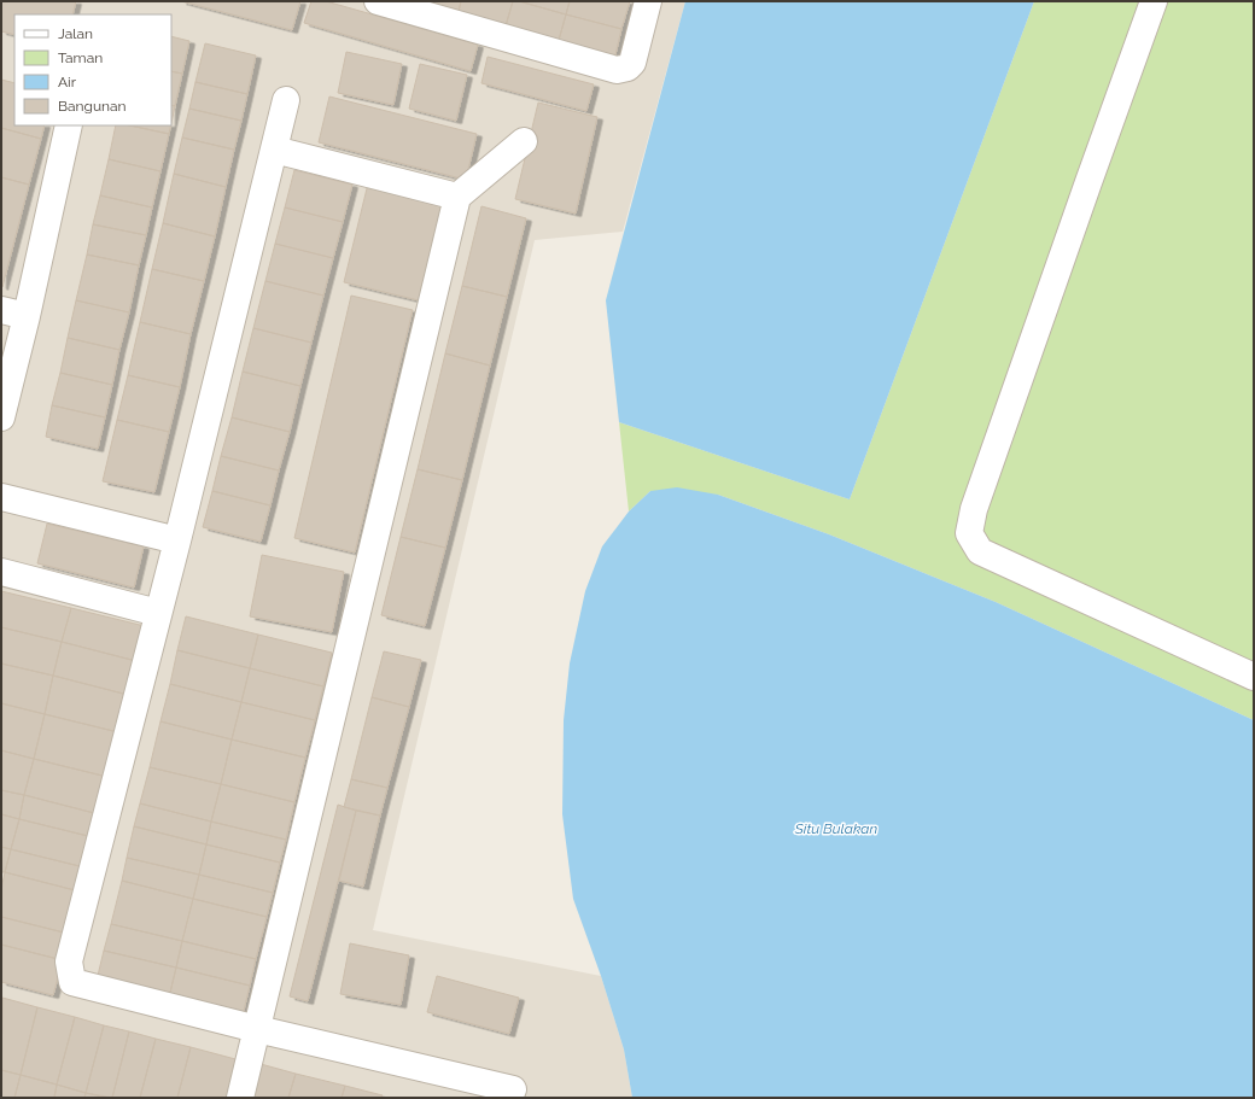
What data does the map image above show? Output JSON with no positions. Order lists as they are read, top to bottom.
{
  "water": ["Situ Bulakan"],
  "legend": [
    "Jalan",
    "Taman",
    "Air",
    "Bangunan"
  ]
}
